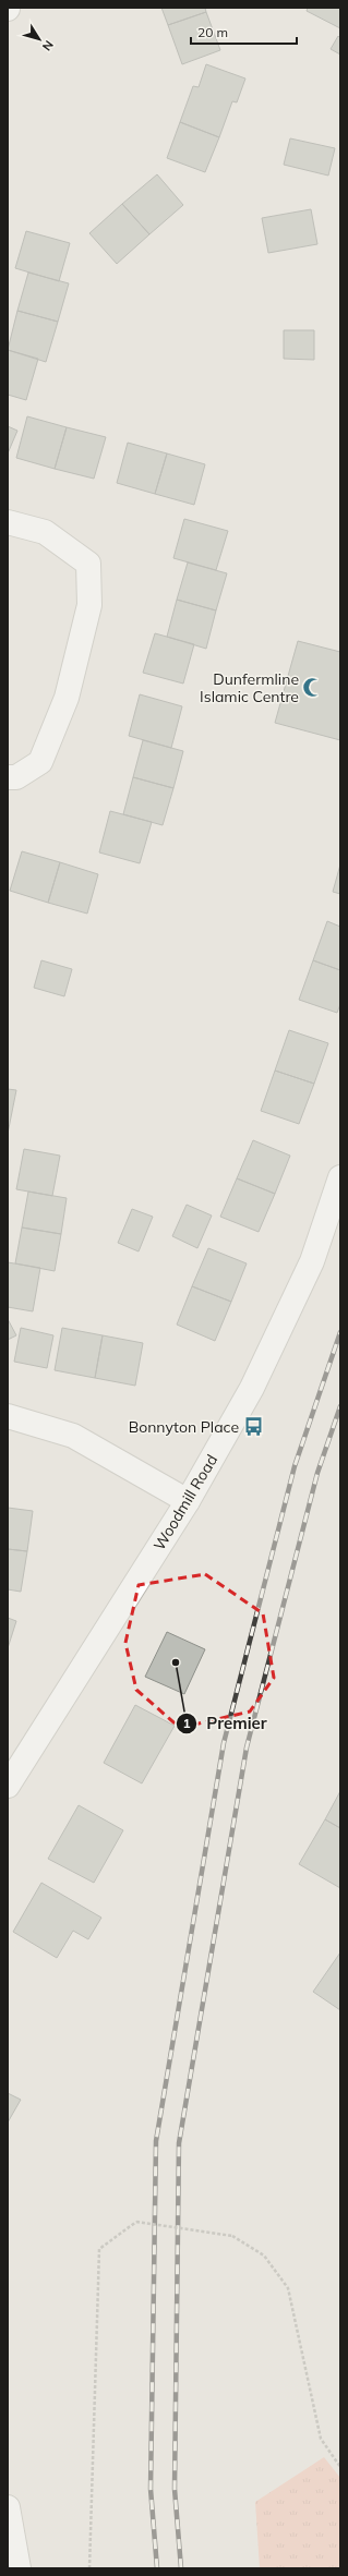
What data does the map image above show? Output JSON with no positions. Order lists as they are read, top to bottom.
{
  "streets": {
    "street": ["Woodmill Road"]
  },
  "places": {
    "mosque": ["Dunfermline Islamic Centre"],
    "bus stop": ["Bonnyton Place"],
    "other": ["Premier"]
  },
  "scale_bar": "20 m",
  "north": "bottom right"
}
